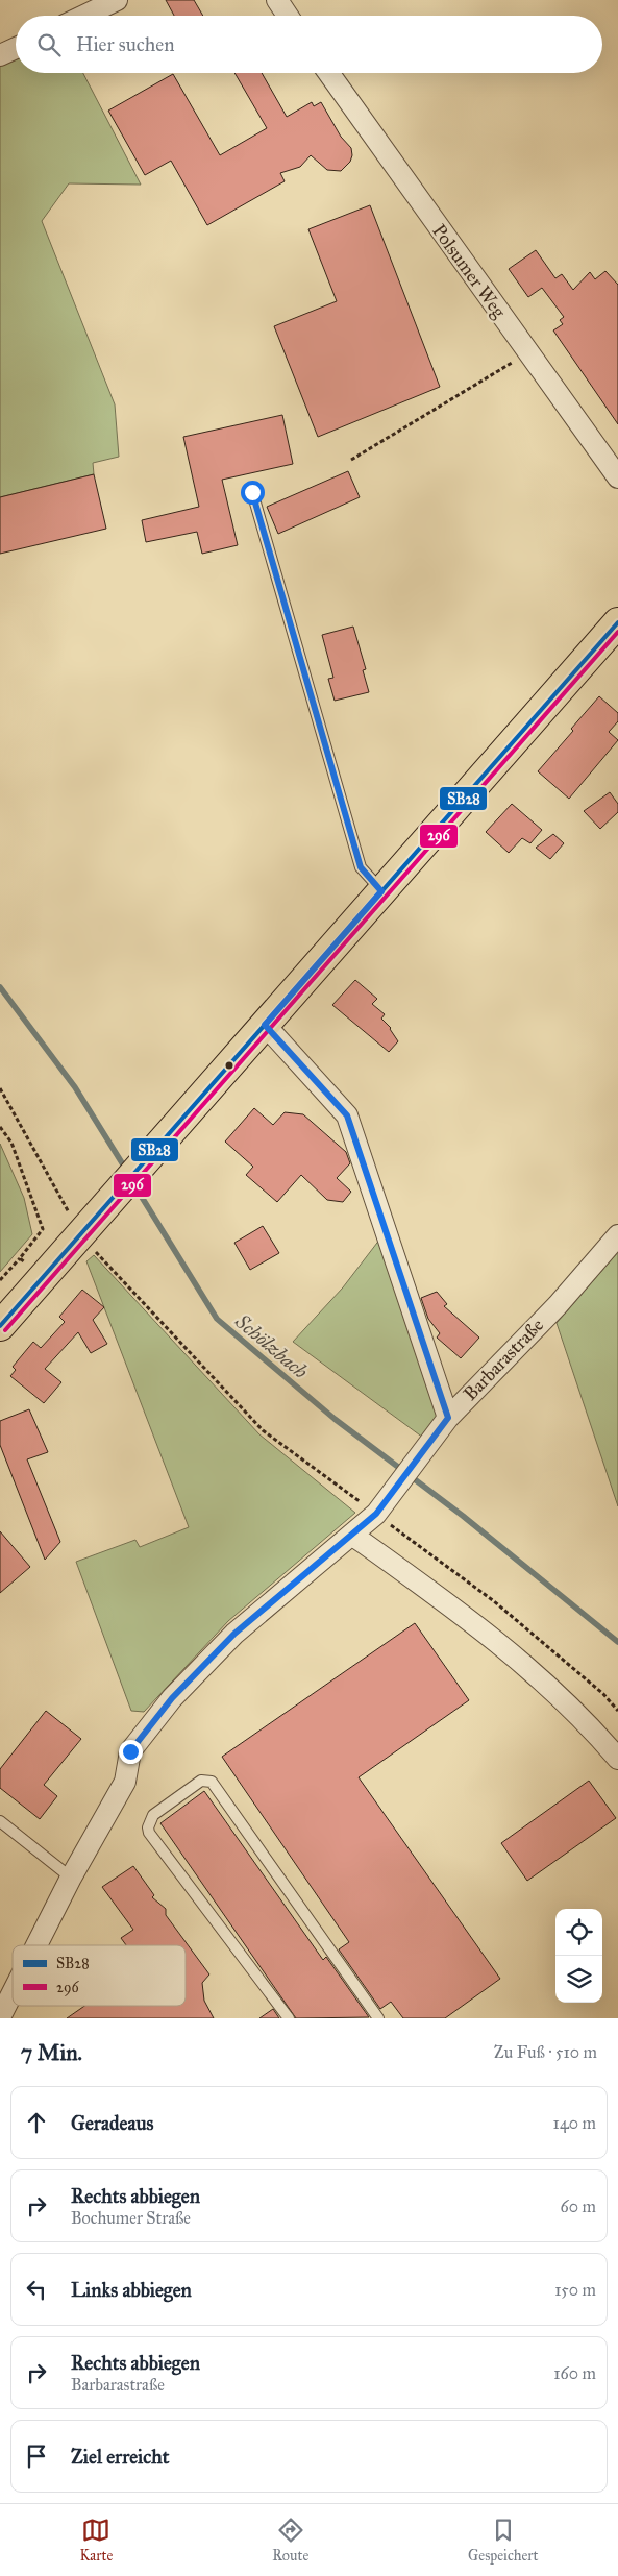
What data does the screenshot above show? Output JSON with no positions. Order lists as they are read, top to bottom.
{
  "streets": {
    "street": ["Polsumer Weg", "Barbarastraße"]
  },
  "water": ["Schölzbach"],
  "lines": ["transit line SB28", "transit line 296"],
  "legend": ["SB28", "296"],
  "page": {
    "search": "Hier suchen",
    "heading": ["7 Min.", "Zu Fuß · 510 m"],
    "list": [
      ["Geradeaus", "140 m"],
      ["Rechts abbiegen", "Bochumer Straße", "60 m"],
      ["Links abbiegen", "150 m"],
      ["Rechts abbiegen", "Barbarastraße", "160 m"],
      "Ziel erreicht"
    ],
    "nav": ["Karte", "Route", "Gespeichert"]
  }
}
